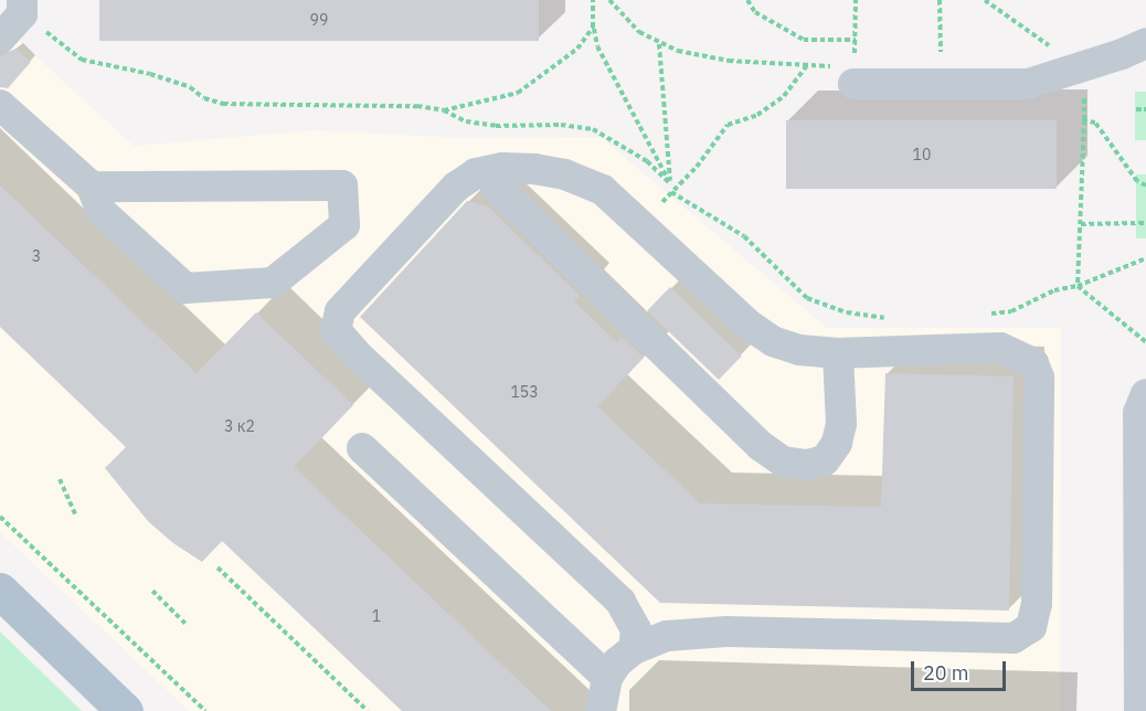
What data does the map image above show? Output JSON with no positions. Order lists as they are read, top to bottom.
{
  "house_numbers": [
    "99",
    "10",
    "3",
    "153",
    "3 к2",
    "1"
  ],
  "scale_bar": "20 m"
}
